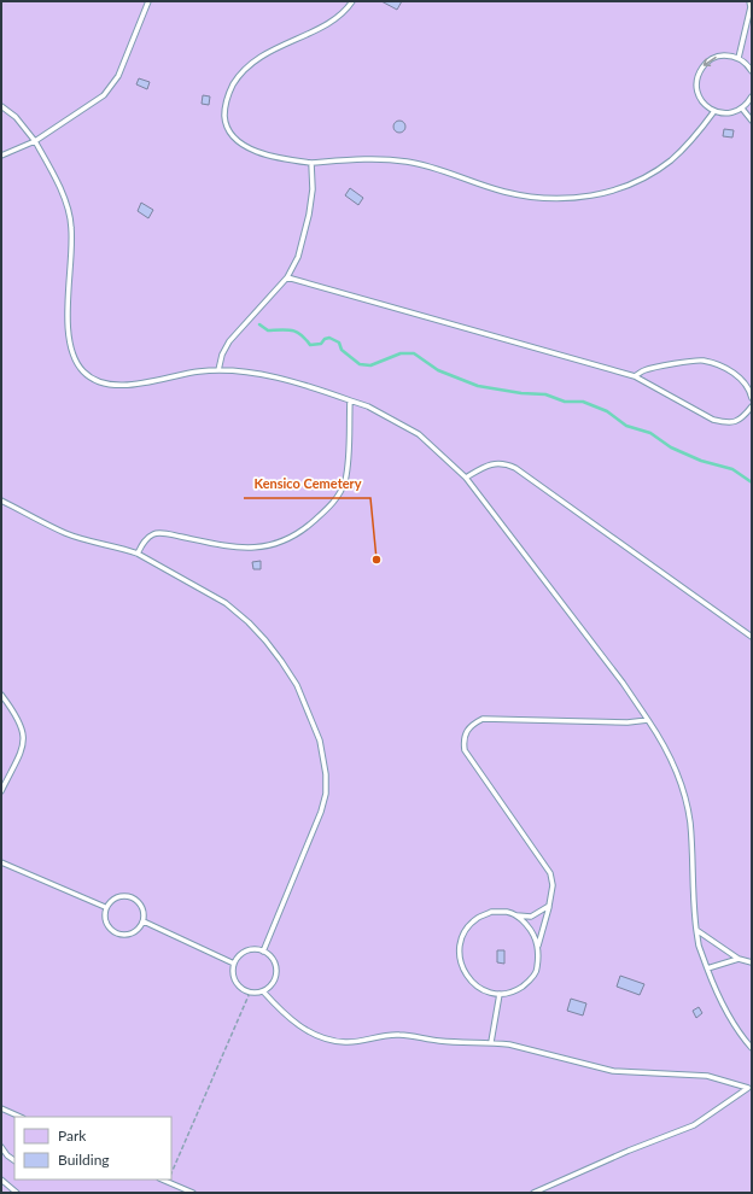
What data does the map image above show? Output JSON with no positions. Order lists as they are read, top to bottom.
{
  "places": ["Kensico Cemetery"],
  "legend": ["Park", "Building"]
}
